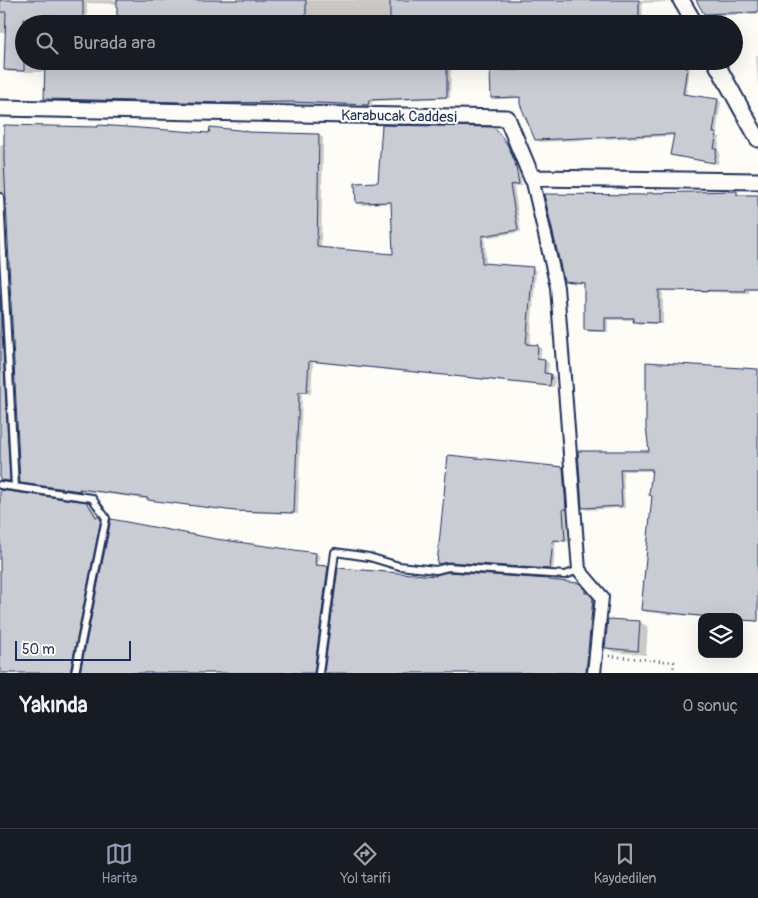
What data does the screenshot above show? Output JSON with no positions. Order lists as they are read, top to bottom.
{
  "streets": {
    "street": ["Karabucak Caddesi"]
  },
  "scale_bar": "50 m",
  "page": {
    "search": "Burada ara",
    "scale": "50 m",
    "heading": ["Yakında", "0 sonuç"],
    "nav": ["Harita", "Yol tarifi", "Kaydedilen"]
  }
}
